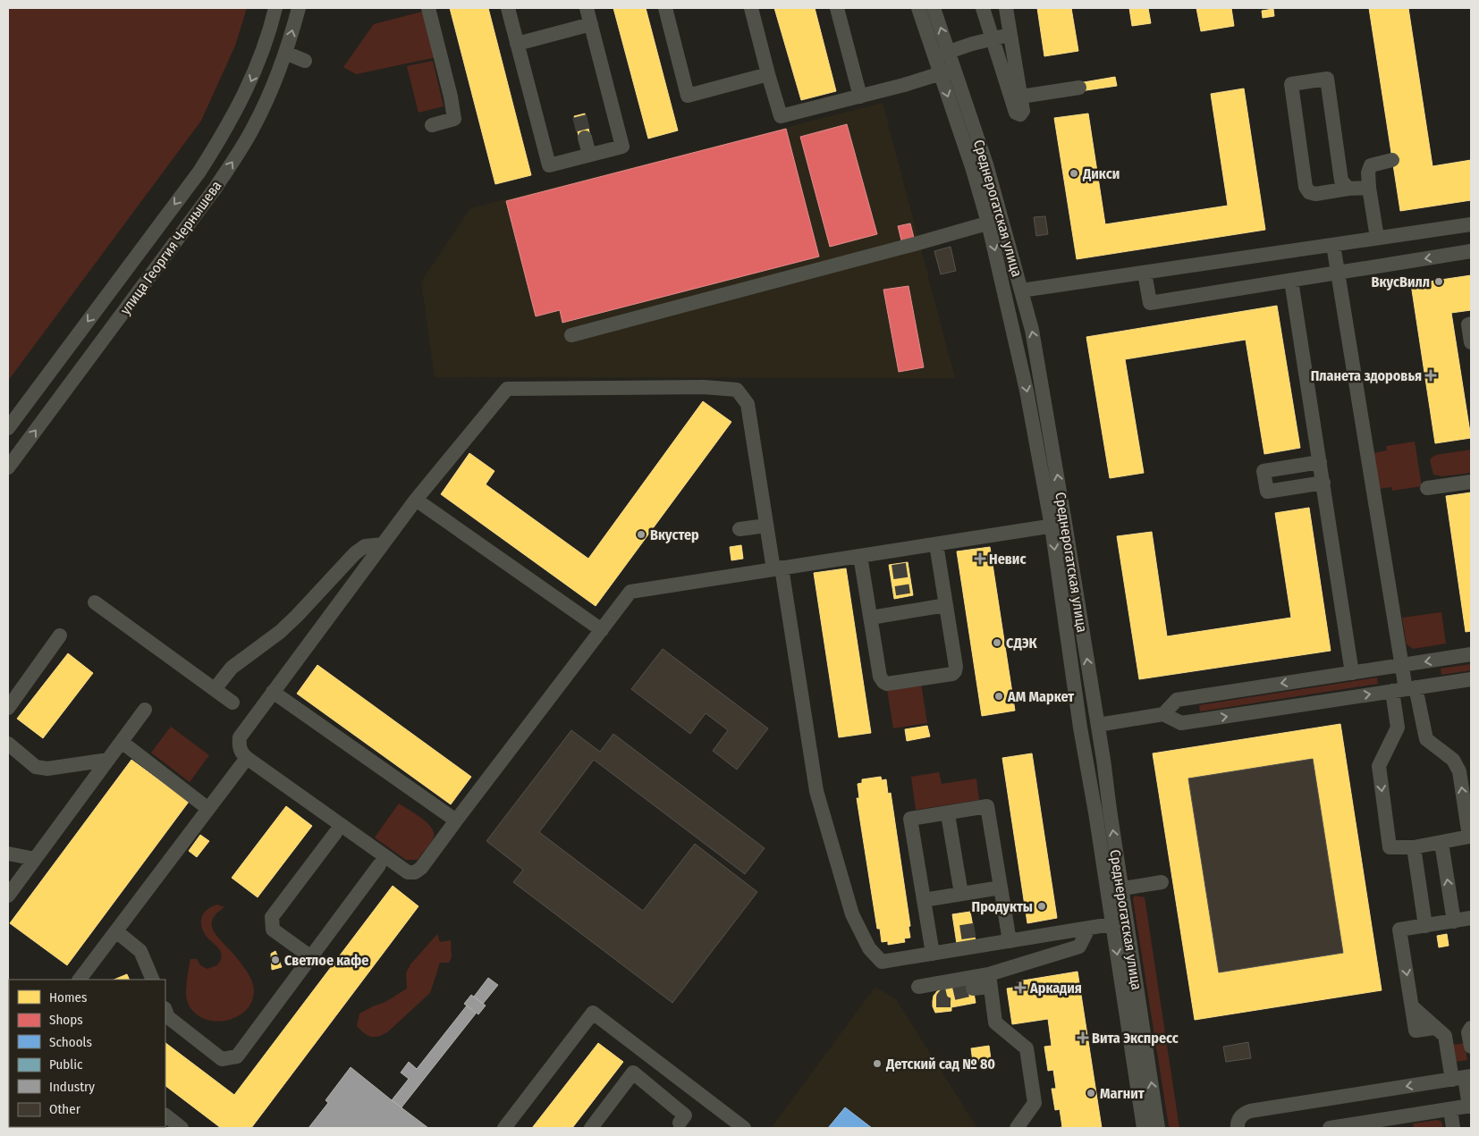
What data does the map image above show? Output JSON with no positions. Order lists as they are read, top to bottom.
{
  "streets": {
    "street": ["Среднерогатская улица", "улица Георгия Чернышева"]
  },
  "places": {
    "other": [
      "Дикси",
      "ВкусВилл",
      "Вкустер",
      "СДЭК",
      "АМ Маркет",
      "Продукты",
      "Светлое кафе",
      "Детский сад № 80",
      "Магнит"
    ],
    "health": [
      "Планета здоровья",
      "Невис",
      "Аркадия",
      "Вита Экспресс"
    ]
  },
  "legend": [
    "Homes",
    "Shops",
    "Schools",
    "Public",
    "Industry",
    "Other"
  ]
}
